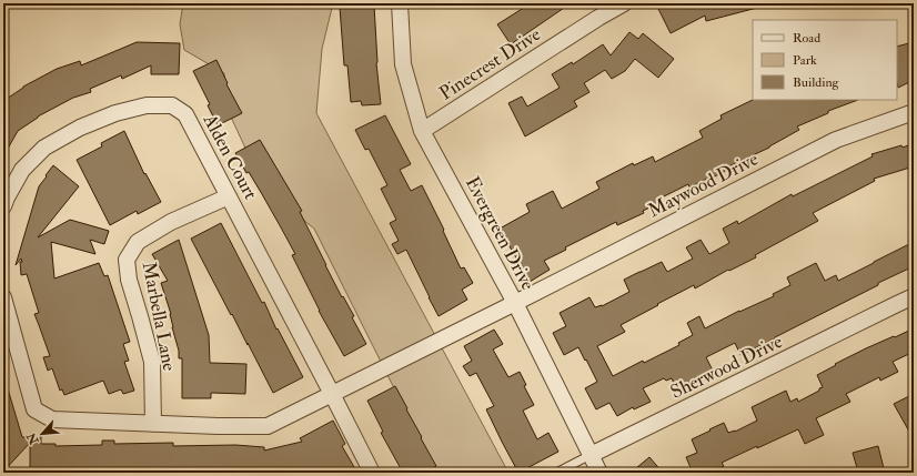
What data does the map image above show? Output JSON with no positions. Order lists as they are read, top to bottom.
{
  "streets": {
    "street": [
      "Pinecrest Drive",
      "Alden Court",
      "Maywood Drive",
      "Evergreen Drive",
      "Marbella Lane",
      "Sherwood Drive"
    ]
  },
  "crossings": [
    ["Pinecrest Drive", "Evergreen Drive"],
    ["Alden Court", "Marbella Lane"],
    ["Maywood Drive", "Evergreen Drive"],
    ["Evergreen Drive", "Sherwood Drive"]
  ],
  "legend": ["Road", "Park", "Building"],
  "north": "bottom left"
}
